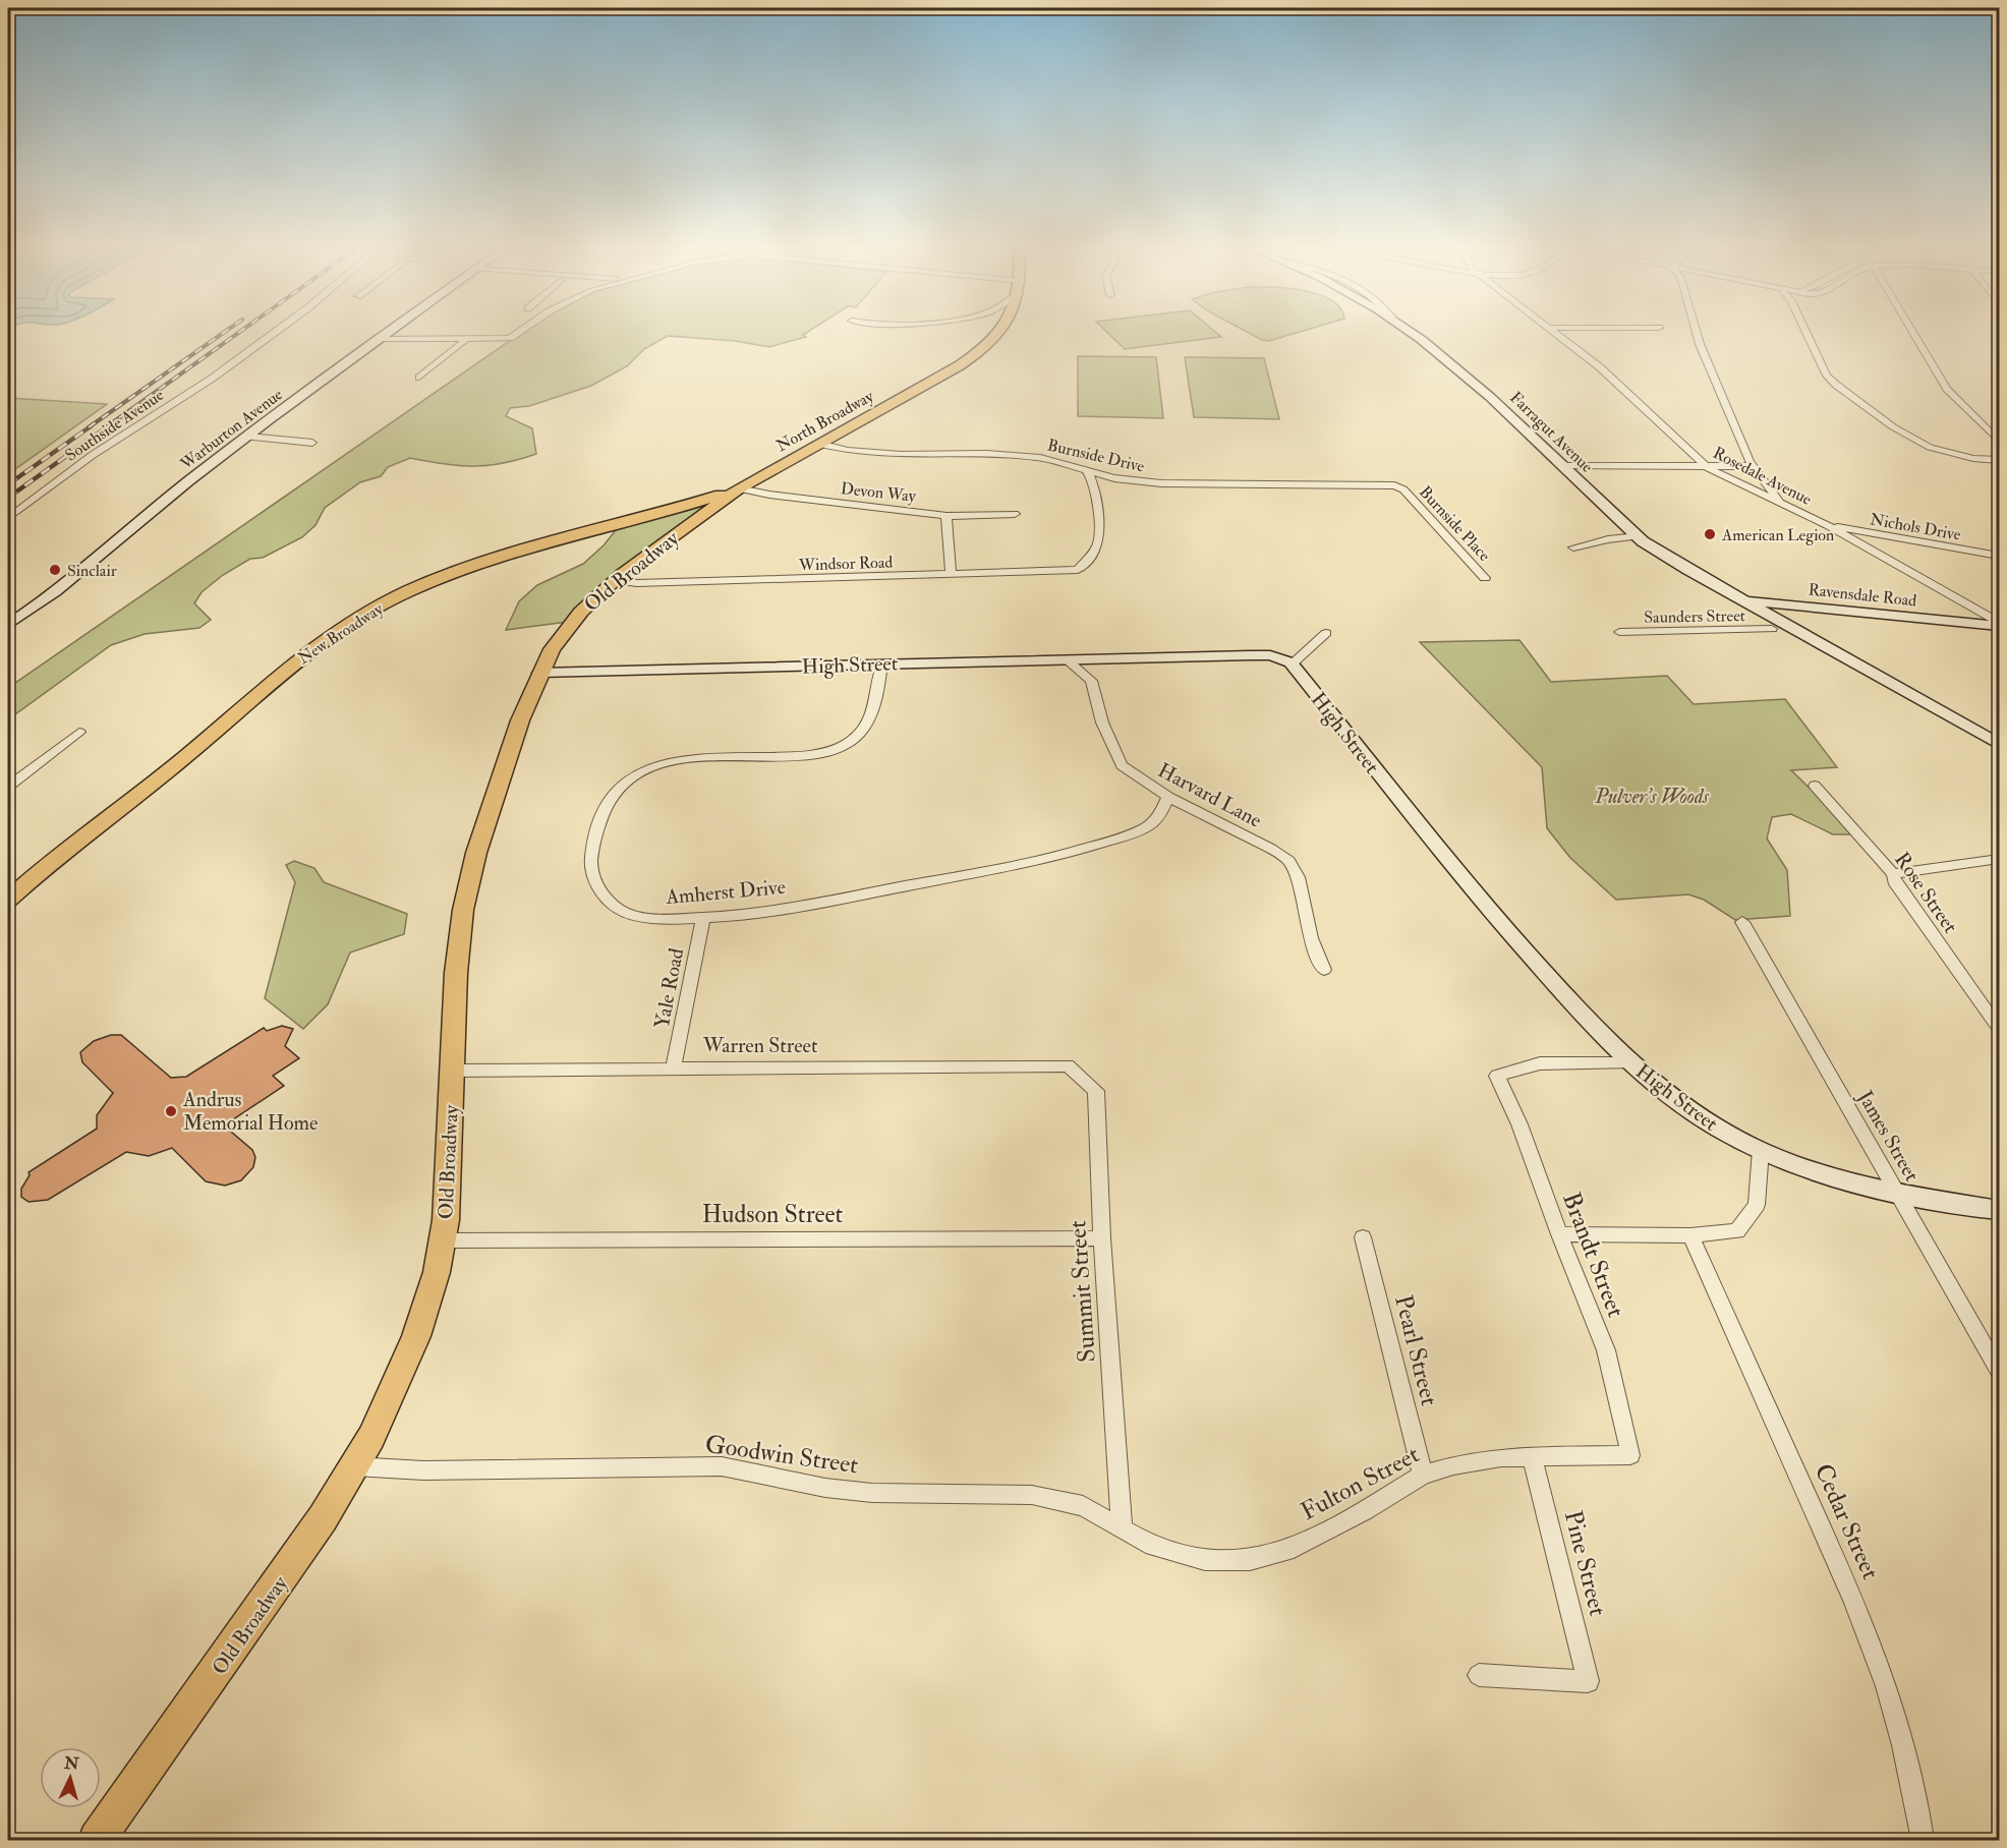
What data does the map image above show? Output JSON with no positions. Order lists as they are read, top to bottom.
{
  "streets": {
    "main road": ["North Broadway", "Old Broadway", "New Broadway"],
    "street": [
      "Southside Avenue",
      "Warburton Avenue",
      "Farragut Avenue",
      "Burnside Drive",
      "Rosedale Avenue",
      "Devon Way",
      "Burnside Place",
      "Nichols Drive",
      "Windsor Road",
      "Ravensdale Road",
      "Saunders Street",
      "High Street",
      "Harvard Lane",
      "Amherst Drive",
      "Rose Street",
      "Yale Road",
      "Warren Street",
      "James Street",
      "Hudson Street",
      "Brandt Street",
      "Summit Street",
      "Pearl Street",
      "Goodwin Street",
      "Fulton Street",
      "Cedar Street",
      "Pine Street"
    ]
  },
  "crossings": [
    ["North Broadway", "Burnside Drive"],
    ["North Broadway", "Devon Way"],
    ["North Broadway", "Old Broadway"],
    ["North Broadway", "New Broadway"],
    ["Farragut Avenue", "Ravensdale Road"],
    ["Farragut Avenue", "Saunders Street"],
    ["Burnside Drive", "Burnside Place"],
    ["Burnside Drive", "Windsor Road"],
    ["Rosedale Avenue", "Nichols Drive"],
    ["Rosedale Avenue", "Ravensdale Road"],
    ["Devon Way", "Old Broadway"],
    ["Devon Way", "New Broadway"],
    ["Windsor Road", "Old Broadway"],
    ["Old Broadway", "New Broadway"],
    ["Old Broadway", "High Street"],
    ["Old Broadway", "Warren Street"],
    ["Old Broadway", "Hudson Street"],
    ["Old Broadway", "Goodwin Street"],
    ["High Street", "Harvard Lane"],
    ["High Street", "Amherst Drive"],
    ["High Street", "James Street"],
    ["High Street", "Brandt Street"],
    ["Harvard Lane", "Amherst Drive"],
    ["Amherst Drive", "Yale Road"],
    ["Yale Road", "Warren Street"],
    ["Warren Street", "Summit Street"],
    ["Hudson Street", "Summit Street"],
    ["Brandt Street", "Fulton Street"],
    ["Summit Street", "Goodwin Street"],
    ["Summit Street", "Fulton Street"],
    ["Pearl Street", "Fulton Street"],
    ["Goodwin Street", "Fulton Street"],
    ["Fulton Street", "Pine Street"]
  ],
  "parks": ["Pulver's Woods"],
  "places": ["American Legion", "Sinclair", "Andrus Memorial Home"],
  "north": "top"
}
